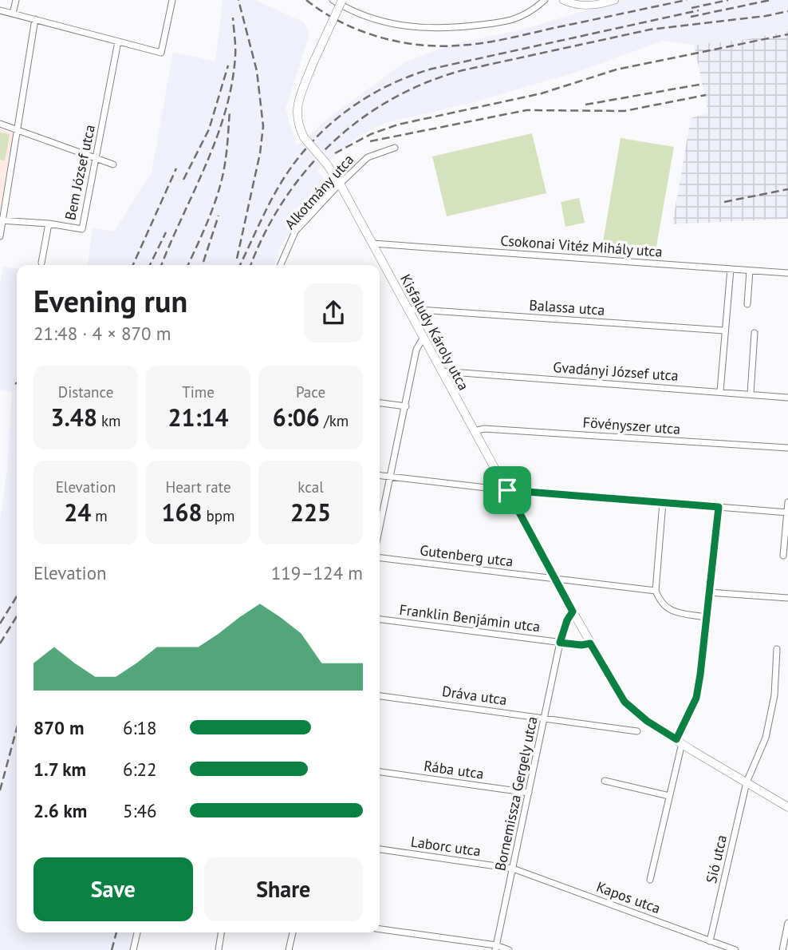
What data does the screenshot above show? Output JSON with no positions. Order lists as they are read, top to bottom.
{
  "streets": {
    "main road": ["Kisfaludy Károly utca"],
    "street": [
      "Bem József utca",
      "Alkotmány utca",
      "Csokonai Vitéz Mihály utca",
      "Balassa utca",
      "Gvadányi József utca",
      "Fövényszer utca",
      "Gutenberg utca",
      "Franklin Benjámin utca",
      "Dráva utca",
      "Rába utca",
      "Bornemissza Gergely utca",
      "Laborc utca",
      "Sió utca",
      "Kapos utca"
    ]
  },
  "crossings": [
    ["Alkotmány utca", "Kisfaludy Károly utca"],
    ["Csokonai Vitéz Mihály utca", "Kisfaludy Károly utca"],
    ["Balassa utca", "Kisfaludy Károly utca"],
    ["Kisfaludy Károly utca", "Gvadányi József utca"],
    ["Kisfaludy Károly utca", "Fövényszer utca"],
    ["Kisfaludy Károly utca", "Gutenberg utca"],
    ["Kisfaludy Károly utca", "Sió utca"],
    ["Franklin Benjámin utca", "Bornemissza Gergely utca"],
    ["Dráva utca", "Bornemissza Gergely utca"],
    ["Rába utca", "Bornemissza Gergely utca"],
    ["Bornemissza Gergely utca", "Laborc utca"],
    ["Bornemissza Gergely utca", "Kapos utca"],
    ["Laborc utca", "Kapos utca"],
    ["Sió utca", "Kapos utca"]
  ],
  "page": {
    "heading": ["Evening run", "21:48 · 4 × 870 m"],
    "stats": [
      ["Distance", "3.48 km"],
      ["Time", "21:14"],
      ["Pace", "6:06 /km"],
      ["Elevation", "24 m"],
      ["Heart rate", "168 bpm"],
      ["kcal", "225"]
    ],
    "chart": ["Elevation", "119–124 m"],
    "list": [
      {
        "name": "870 m",
        "note": "6:18"
      },
      {
        "name": "1.7 km",
        "note": "6:22"
      },
      {
        "name": "2.6 km",
        "note": "5:46"
      }
    ],
    "buttons": ["Save", "Share"]
  }
}
